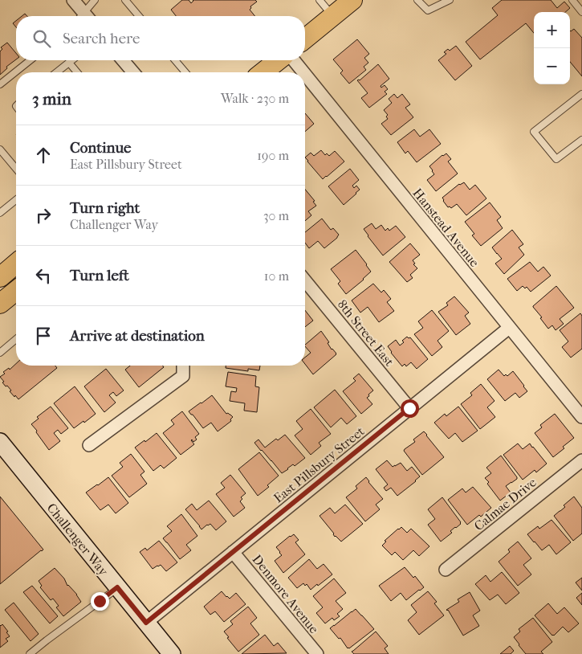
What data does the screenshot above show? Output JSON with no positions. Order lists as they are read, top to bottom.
{
  "streets": {
    "main road": ["Challenger Way"],
    "street": [
      "Hanstead Avenue",
      "8th Street East",
      "East Pillsbury Street",
      "Calmae Drive",
      "Denmore Avenue"
    ]
  },
  "crossings": [
    ["Hanstead Avenue", "East Pillsbury Street"],
    ["8th Street East", "East Pillsbury Street"],
    ["East Pillsbury Street", "Challenger Way"],
    ["East Pillsbury Street", "Denmore Avenue"]
  ],
  "page": {
    "map_buttons": ["+", "−"],
    "search": "Search here",
    "heading": ["3 min", "Walk · 230 m"],
    "list": [
      ["Continue", "East Pillsbury Street", "190 m"],
      ["Turn right", "Challenger Way", "30 m"],
      ["Turn left", "10 m"],
      "Arrive at destination"
    ]
  }
}
